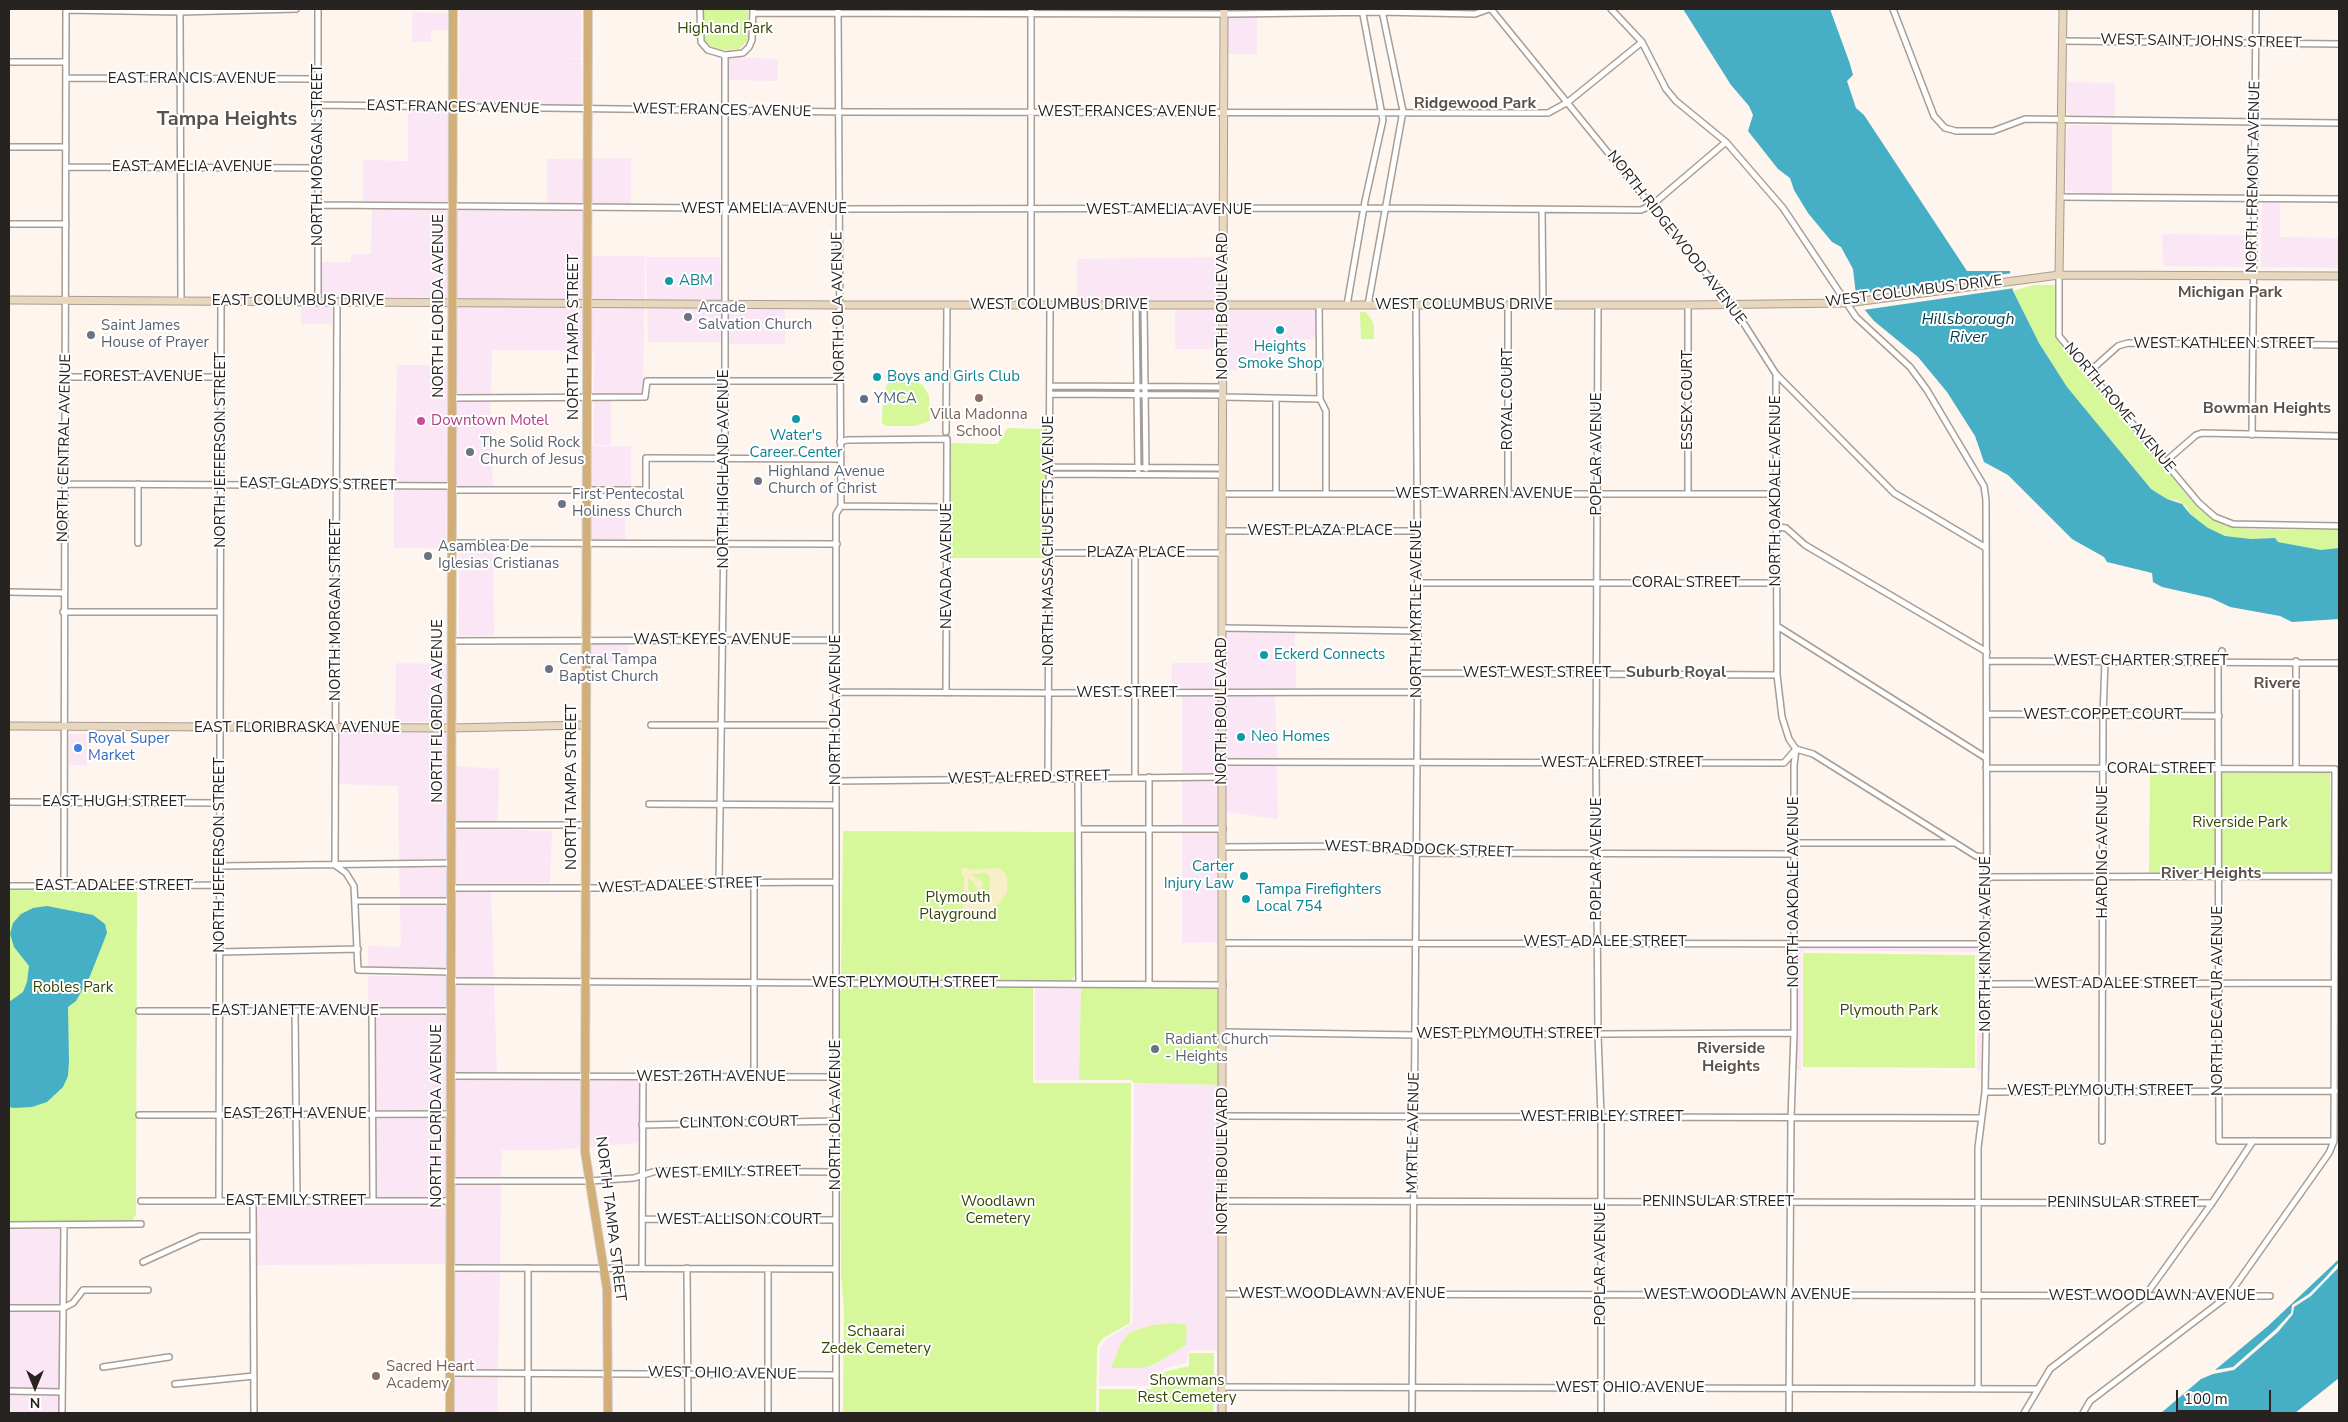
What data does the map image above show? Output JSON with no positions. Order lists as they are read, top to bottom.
{
  "streets": {
    "main road": [
      "WEST COLUMBUS DRIVE",
      "EAST COLUMBUS DRIVE",
      "NORTH FLORIDA AVENUE",
      "NORTH BOULEVARD",
      "NORTH TAMPA STREET",
      "NORTH ROME AVENUE",
      "EAST FLORIBRASKA AVENUE"
    ],
    "street": [
      "WEST SAINT JOHNS STREET",
      "EAST FRANCIS AVENUE",
      "EAST FRANCES AVENUE",
      "WEST FRANCES AVENUE",
      "NORTH MORGAN STREET",
      "EAST AMELIA AVENUE",
      "NORTH FREMONT AVENUE",
      "WEST AMELIA AVENUE",
      "NORTH RIDGEWOOD AVENUE",
      "NORTH OLA AVENUE",
      "WEST KATHLEEN STREET",
      "FOREST AVENUE",
      "ROYAL COURT",
      "ESSEX COURT",
      "NORTH CENTRAL AVENUE",
      "NORTH JEFFERSON STREET",
      "POPLAR AVENUE",
      "NORTH HIGHLAND AVENUE",
      "EAST GLADYS STREET",
      "NORTH OAKDALE AVENUE",
      "WEST WARREN AVENUE",
      "WEST PLAZA PLACE",
      "NORTH MASSACHUSETTS AVENUE",
      "PLAZA PLACE",
      "NEVADA AVENUE",
      "CORAL STREET",
      "NORTH MYRTLE AVENUE",
      "WAST KEYES AVENUE",
      "WEST CHARTER STREET",
      "WEST WEST STREET",
      "WEST STREET",
      "WEST COPPET COURT",
      "WEST ALFRED STREET",
      "EAST HUGH STREET",
      "WEST BRADDOCK STREET",
      "HARDING AVENUE",
      "EAST ADALEE STREET",
      "WEST ADALEE STREET",
      "NORTH KINYON AVENUE",
      "WEST PLYMOUTH STREET",
      "NORTH DECATUR AVENUE",
      "EAST JANETTE AVENUE",
      "WEST 26TH AVENUE",
      "EAST 26TH AVENUE",
      "WEST FRIBLEY STREET",
      "CLINTON COURT",
      "MYRTLE AVENUE",
      "WEST EMILY STREET",
      "EAST EMILY STREET",
      "PENINSULAR STREET",
      "WEST ALLISON COURT",
      "WEST WOODLAWN AVENUE",
      "WEST OHIO AVENUE"
    ]
  },
  "crossings": [
    ["WEST SAINT JOHNS STREET", "NORTH FREMONT AVENUE"],
    ["WEST SAINT JOHNS STREET", "NORTH ROME AVENUE"],
    ["EAST FRANCIS AVENUE", "NORTH MORGAN STREET"],
    ["EAST FRANCIS AVENUE", "NORTH CENTRAL AVENUE"],
    ["EAST FRANCES AVENUE", "WEST FRANCES AVENUE"],
    ["EAST FRANCES AVENUE", "NORTH MORGAN STREET"],
    ["EAST FRANCES AVENUE", "NORTH FLORIDA AVENUE"],
    ["EAST FRANCES AVENUE", "NORTH TAMPA STREET"],
    ["WEST FRANCES AVENUE", "NORTH RIDGEWOOD AVENUE"],
    ["WEST FRANCES AVENUE", "NORTH BOULEVARD"],
    ["WEST FRANCES AVENUE", "NORTH OLA AVENUE"],
    ["WEST FRANCES AVENUE", "NORTH TAMPA STREET"],
    ["WEST FRANCES AVENUE", "NORTH HIGHLAND AVENUE"],
    ["WEST FRANCES AVENUE", "NORTH KINYON AVENUE"],
    ["NORTH MORGAN STREET", "EAST AMELIA AVENUE"],
    ["NORTH MORGAN STREET", "EAST COLUMBUS DRIVE"],
    ["NORTH MORGAN STREET", "EAST GLADYS STREET"],
    ["NORTH MORGAN STREET", "EAST FLORIBRASKA AVENUE"],
    ["EAST AMELIA AVENUE", "NORTH CENTRAL AVENUE"],
    ["NORTH FREMONT AVENUE", "WEST COLUMBUS DRIVE"],
    ["NORTH FREMONT AVENUE", "WEST KATHLEEN STREET"],
    ["WEST AMELIA AVENUE", "NORTH RIDGEWOOD AVENUE"],
    ["WEST AMELIA AVENUE", "NORTH BOULEVARD"],
    ["WEST AMELIA AVENUE", "NORTH OLA AVENUE"],
    ["WEST AMELIA AVENUE", "NORTH TAMPA STREET"],
    ["WEST AMELIA AVENUE", "NORTH HIGHLAND AVENUE"],
    ["WEST AMELIA AVENUE", "NORTH KINYON AVENUE"],
    ["NORTH RIDGEWOOD AVENUE", "WEST COLUMBUS DRIVE"],
    ["NORTH RIDGEWOOD AVENUE", "NORTH OAKDALE AVENUE"],
    ["NORTH RIDGEWOOD AVENUE", "NORTH KINYON AVENUE"],
    ["WEST COLUMBUS DRIVE", "EAST COLUMBUS DRIVE"],
    ["WEST COLUMBUS DRIVE", "NORTH BOULEVARD"],
    ["WEST COLUMBUS DRIVE", "NORTH OLA AVENUE"],
    ["WEST COLUMBUS DRIVE", "NORTH TAMPA STREET"],
    ["WEST COLUMBUS DRIVE", "ROYAL COURT"],
    ["WEST COLUMBUS DRIVE", "ESSEX COURT"],
    ["WEST COLUMBUS DRIVE", "NORTH ROME AVENUE"],
    ["WEST COLUMBUS DRIVE", "POPLAR AVENUE"],
    ["WEST COLUMBUS DRIVE", "NORTH HIGHLAND AVENUE"],
    ["WEST COLUMBUS DRIVE", "NORTH MASSACHUSETTS AVENUE"],
    ["WEST COLUMBUS DRIVE", "NORTH MYRTLE AVENUE"],
    ["WEST COLUMBUS DRIVE", "NORTH KINYON AVENUE"],
    ["EAST COLUMBUS DRIVE", "NORTH FLORIDA AVENUE"],
    ["EAST COLUMBUS DRIVE", "NORTH TAMPA STREET"],
    ["EAST COLUMBUS DRIVE", "NORTH CENTRAL AVENUE"],
    ["EAST COLUMBUS DRIVE", "NORTH JEFFERSON STREET"],
    ["NORTH FLORIDA AVENUE", "EAST GLADYS STREET"],
    ["NORTH FLORIDA AVENUE", "WAST KEYES AVENUE"],
    ["NORTH FLORIDA AVENUE", "EAST FLORIBRASKA AVENUE"],
    ["NORTH FLORIDA AVENUE", "WEST PLYMOUTH STREET"],
    ["NORTH FLORIDA AVENUE", "EAST JANETTE AVENUE"],
    ["NORTH FLORIDA AVENUE", "EAST 26TH AVENUE"],
    ["NORTH FLORIDA AVENUE", "EAST EMILY STREET"],
    ["NORTH FLORIDA AVENUE", "WEST OHIO AVENUE"],
    ["NORTH BOULEVARD", "WEST WARREN AVENUE"],
    ["NORTH BOULEVARD", "WEST PLAZA PLACE"],
    ["NORTH BOULEVARD", "PLAZA PLACE"],
    ["NORTH BOULEVARD", "WEST STREET"],
    ["NORTH BOULEVARD", "WEST ALFRED STREET"],
    ["NORTH BOULEVARD", "WEST BRADDOCK STREET"],
    ["NORTH BOULEVARD", "WEST ADALEE STREET"],
    ["NORTH BOULEVARD", "WEST PLYMOUTH STREET"],
    ["NORTH BOULEVARD", "WEST FRIBLEY STREET"],
    ["NORTH BOULEVARD", "PENINSULAR STREET"],
    ["NORTH BOULEVARD", "WEST WOODLAWN AVENUE"],
    ["NORTH BOULEVARD", "WEST OHIO AVENUE"],
    ["NORTH OLA AVENUE", "NEVADA AVENUE"],
    ["NORTH OLA AVENUE", "WAST KEYES AVENUE"],
    ["NORTH OLA AVENUE", "WEST STREET"],
    ["NORTH OLA AVENUE", "WEST ALFRED STREET"],
    ["NORTH OLA AVENUE", "WEST ADALEE STREET"],
    ["NORTH OLA AVENUE", "WEST PLYMOUTH STREET"],
    ["NORTH OLA AVENUE", "WEST 26TH AVENUE"],
    ["NORTH OLA AVENUE", "CLINTON COURT"],
    ["NORTH OLA AVENUE", "WEST EMILY STREET"],
    ["NORTH OLA AVENUE", "WEST ALLISON COURT"],
    ["NORTH OLA AVENUE", "WEST OHIO AVENUE"],
    ["NORTH TAMPA STREET", "EAST GLADYS STREET"],
    ["NORTH TAMPA STREET", "WAST KEYES AVENUE"],
    ["NORTH TAMPA STREET", "EAST FLORIBRASKA AVENUE"],
    ["NORTH TAMPA STREET", "WEST ADALEE STREET"],
    ["NORTH TAMPA STREET", "WEST PLYMOUTH STREET"],
    ["NORTH TAMPA STREET", "WEST 26TH AVENUE"],
    ["NORTH TAMPA STREET", "WEST EMILY STREET"],
    ["NORTH TAMPA STREET", "WEST OHIO AVENUE"],
    ["WEST KATHLEEN STREET", "NORTH ROME AVENUE"],
    ["FOREST AVENUE", "NORTH CENTRAL AVENUE"],
    ["FOREST AVENUE", "NORTH JEFFERSON STREET"],
    ["ROYAL COURT", "WEST WARREN AVENUE"],
    ["ESSEX COURT", "WEST WARREN AVENUE"],
    ["NORTH CENTRAL AVENUE", "EAST GLADYS STREET"],
    ["NORTH CENTRAL AVENUE", "EAST FLORIBRASKA AVENUE"],
    ["NORTH CENTRAL AVENUE", "EAST HUGH STREET"],
    ["NORTH CENTRAL AVENUE", "EAST ADALEE STREET"],
    ["NORTH JEFFERSON STREET", "EAST GLADYS STREET"],
    ["NORTH JEFFERSON STREET", "EAST FLORIBRASKA AVENUE"],
    ["NORTH JEFFERSON STREET", "EAST HUGH STREET"],
    ["NORTH JEFFERSON STREET", "EAST ADALEE STREET"],
    ["NORTH JEFFERSON STREET", "EAST JANETTE AVENUE"],
    ["NORTH JEFFERSON STREET", "EAST 26TH AVENUE"],
    ["NORTH JEFFERSON STREET", "EAST EMILY STREET"],
    ["POPLAR AVENUE", "WEST WARREN AVENUE"],
    ["POPLAR AVENUE", "CORAL STREET"],
    ["POPLAR AVENUE", "WEST WEST STREET"],
    ["POPLAR AVENUE", "WEST ALFRED STREET"],
    ["POPLAR AVENUE", "WEST BRADDOCK STREET"],
    ["POPLAR AVENUE", "WEST ADALEE STREET"],
    ["POPLAR AVENUE", "WEST PLYMOUTH STREET"],
    ["POPLAR AVENUE", "WEST FRIBLEY STREET"],
    ["POPLAR AVENUE", "PENINSULAR STREET"],
    ["POPLAR AVENUE", "WEST WOODLAWN AVENUE"],
    ["POPLAR AVENUE", "WEST OHIO AVENUE"],
    ["NORTH HIGHLAND AVENUE", "EAST GLADYS STREET"],
    ["NORTH HIGHLAND AVENUE", "WAST KEYES AVENUE"],
    ["NORTH HIGHLAND AVENUE", "WEST ADALEE STREET"],
    ["NORTH OAKDALE AVENUE", "WEST WARREN AVENUE"],
    ["NORTH OAKDALE AVENUE", "CORAL STREET"],
    ["NORTH OAKDALE AVENUE", "WEST WEST STREET"],
    ["NORTH OAKDALE AVENUE", "WEST ALFRED STREET"],
    ["NORTH OAKDALE AVENUE", "WEST BRADDOCK STREET"],
    ["NORTH OAKDALE AVENUE", "WEST ADALEE STREET"],
    ["NORTH OAKDALE AVENUE", "WEST PLYMOUTH STREET"],
    ["NORTH OAKDALE AVENUE", "WEST FRIBLEY STREET"],
    ["NORTH OAKDALE AVENUE", "PENINSULAR STREET"],
    ["NORTH OAKDALE AVENUE", "WEST WOODLAWN AVENUE"],
    ["NORTH OAKDALE AVENUE", "WEST OHIO AVENUE"],
    ["WEST WARREN AVENUE", "NORTH MYRTLE AVENUE"],
    ["WEST PLAZA PLACE", "NORTH MYRTLE AVENUE"],
    ["NORTH MASSACHUSETTS AVENUE", "PLAZA PLACE"],
    ["NORTH MASSACHUSETTS AVENUE", "WEST STREET"],
    ["NORTH MASSACHUSETTS AVENUE", "WEST ALFRED STREET"],
    ["NEVADA AVENUE", "WEST STREET"],
    ["CORAL STREET", "NORTH MYRTLE AVENUE"],
    ["CORAL STREET", "HARDING AVENUE"],
    ["CORAL STREET", "NORTH KINYON AVENUE"],
    ["CORAL STREET", "NORTH DECATUR AVENUE"],
    ["NORTH MYRTLE AVENUE", "WEST WEST STREET"],
    ["NORTH MYRTLE AVENUE", "WEST STREET"],
    ["NORTH MYRTLE AVENUE", "WEST ALFRED STREET"],
    ["NORTH MYRTLE AVENUE", "WEST BRADDOCK STREET"],
    ["NORTH MYRTLE AVENUE", "MYRTLE AVENUE"],
    ["WEST CHARTER STREET", "HARDING AVENUE"],
    ["WEST CHARTER STREET", "NORTH KINYON AVENUE"],
    ["WEST CHARTER STREET", "NORTH DECATUR AVENUE"],
    ["WEST COPPET COURT", "HARDING AVENUE"],
    ["WEST COPPET COURT", "NORTH KINYON AVENUE"],
    ["WEST COPPET COURT", "NORTH DECATUR AVENUE"],
    ["WEST BRADDOCK STREET", "MYRTLE AVENUE"],
    ["HARDING AVENUE", "WEST ADALEE STREET"],
    ["HARDING AVENUE", "WEST PLYMOUTH STREET"],
    ["WEST ADALEE STREET", "NORTH KINYON AVENUE"],
    ["WEST ADALEE STREET", "NORTH DECATUR AVENUE"],
    ["WEST ADALEE STREET", "MYRTLE AVENUE"],
    ["NORTH KINYON AVENUE", "WEST PLYMOUTH STREET"],
    ["NORTH KINYON AVENUE", "WEST FRIBLEY STREET"],
    ["NORTH KINYON AVENUE", "PENINSULAR STREET"],
    ["NORTH KINYON AVENUE", "WEST WOODLAWN AVENUE"],
    ["NORTH KINYON AVENUE", "WEST OHIO AVENUE"],
    ["WEST PLYMOUTH STREET", "NORTH DECATUR AVENUE"],
    ["WEST PLYMOUTH STREET", "MYRTLE AVENUE"],
    ["WEST FRIBLEY STREET", "MYRTLE AVENUE"],
    ["MYRTLE AVENUE", "PENINSULAR STREET"],
    ["MYRTLE AVENUE", "WEST WOODLAWN AVENUE"],
    ["MYRTLE AVENUE", "WEST OHIO AVENUE"]
  ],
  "districts": [
    "Ridgewood Park",
    "Tampa Heights",
    "Michigan Park",
    "Bowman Heights",
    "Suburb Royal",
    "Rivere",
    "River Heights",
    "Riverside Heights"
  ],
  "water": ["Hillsborough River"],
  "parks": [
    "Highland Park",
    "Riverside Park",
    "Plymouth Playground",
    "Robles Park",
    "Plymouth Park",
    "Woodlawn Cemetery",
    "Schaarai Zedek Cemetery",
    "Showmans Rest Cemetery"
  ],
  "places": [
    "ABM",
    "Arcade Salvation Church",
    "Heights Smoke Shop",
    "Saint James House of Prayer",
    "Boys and Girls Club",
    "Villa Madonna School",
    "YMCA",
    "Water's Career Center",
    "Downtown Motel",
    "The Solid Rock Church of Jesus",
    "Highland Avenue Church of Christ",
    "First Pentecostal Holiness Church",
    "Asamblea De Iglesias Cristianas",
    "Eckerd Connects",
    "Central Tampa Baptist Church",
    "Neo Homes",
    "Royal Super Market",
    "Carter Injury Law",
    "Tampa Firefighters Local 754",
    "Radiant Church - Heights",
    "Sacred Heart Academy"
  ],
  "scale_bar": "100 m",
  "north": "bottom"
}
